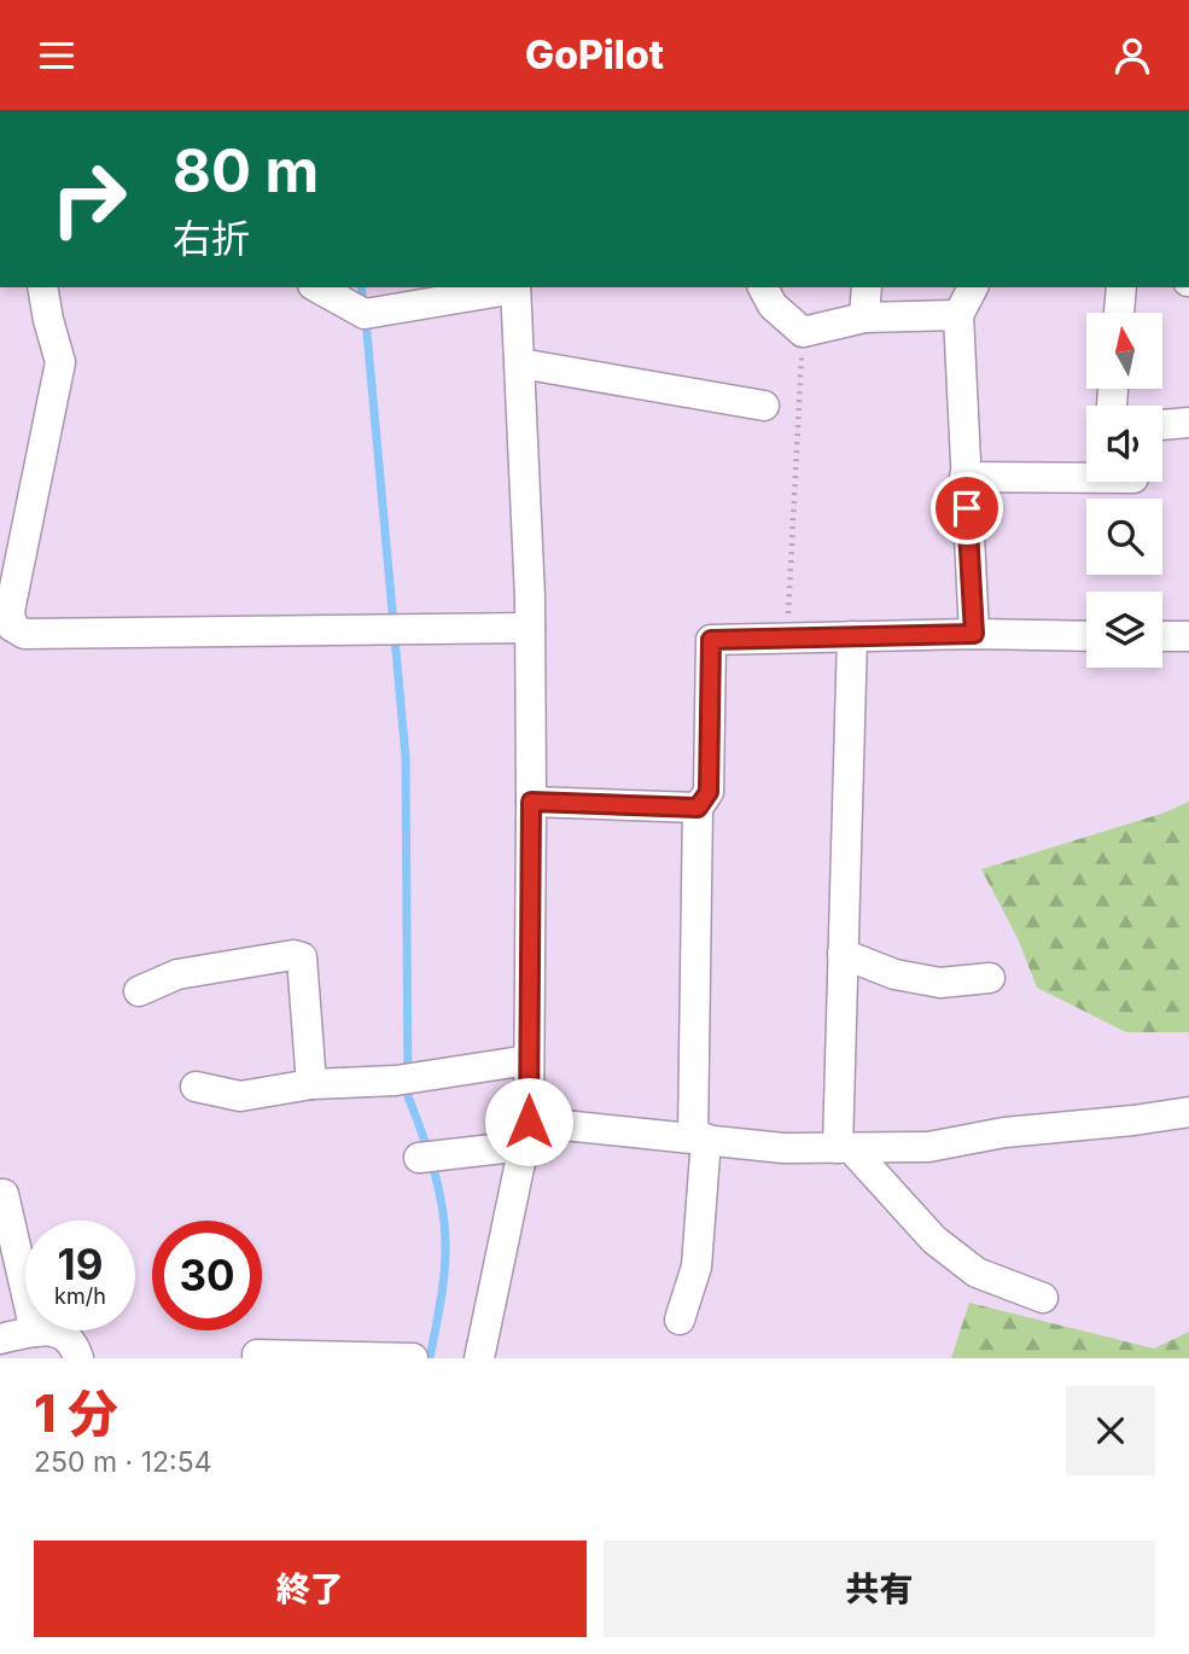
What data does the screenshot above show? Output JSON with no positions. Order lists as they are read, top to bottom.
{
  "north": "top",
  "page": {
    "header": "GoPilot",
    "turn": ["80 m", "右折"],
    "speed": "19 km/h",
    "limit": "30",
    "heading": ["1 分", "250 m · 12:54"],
    "buttons": ["終了", "共有"]
  }
}
